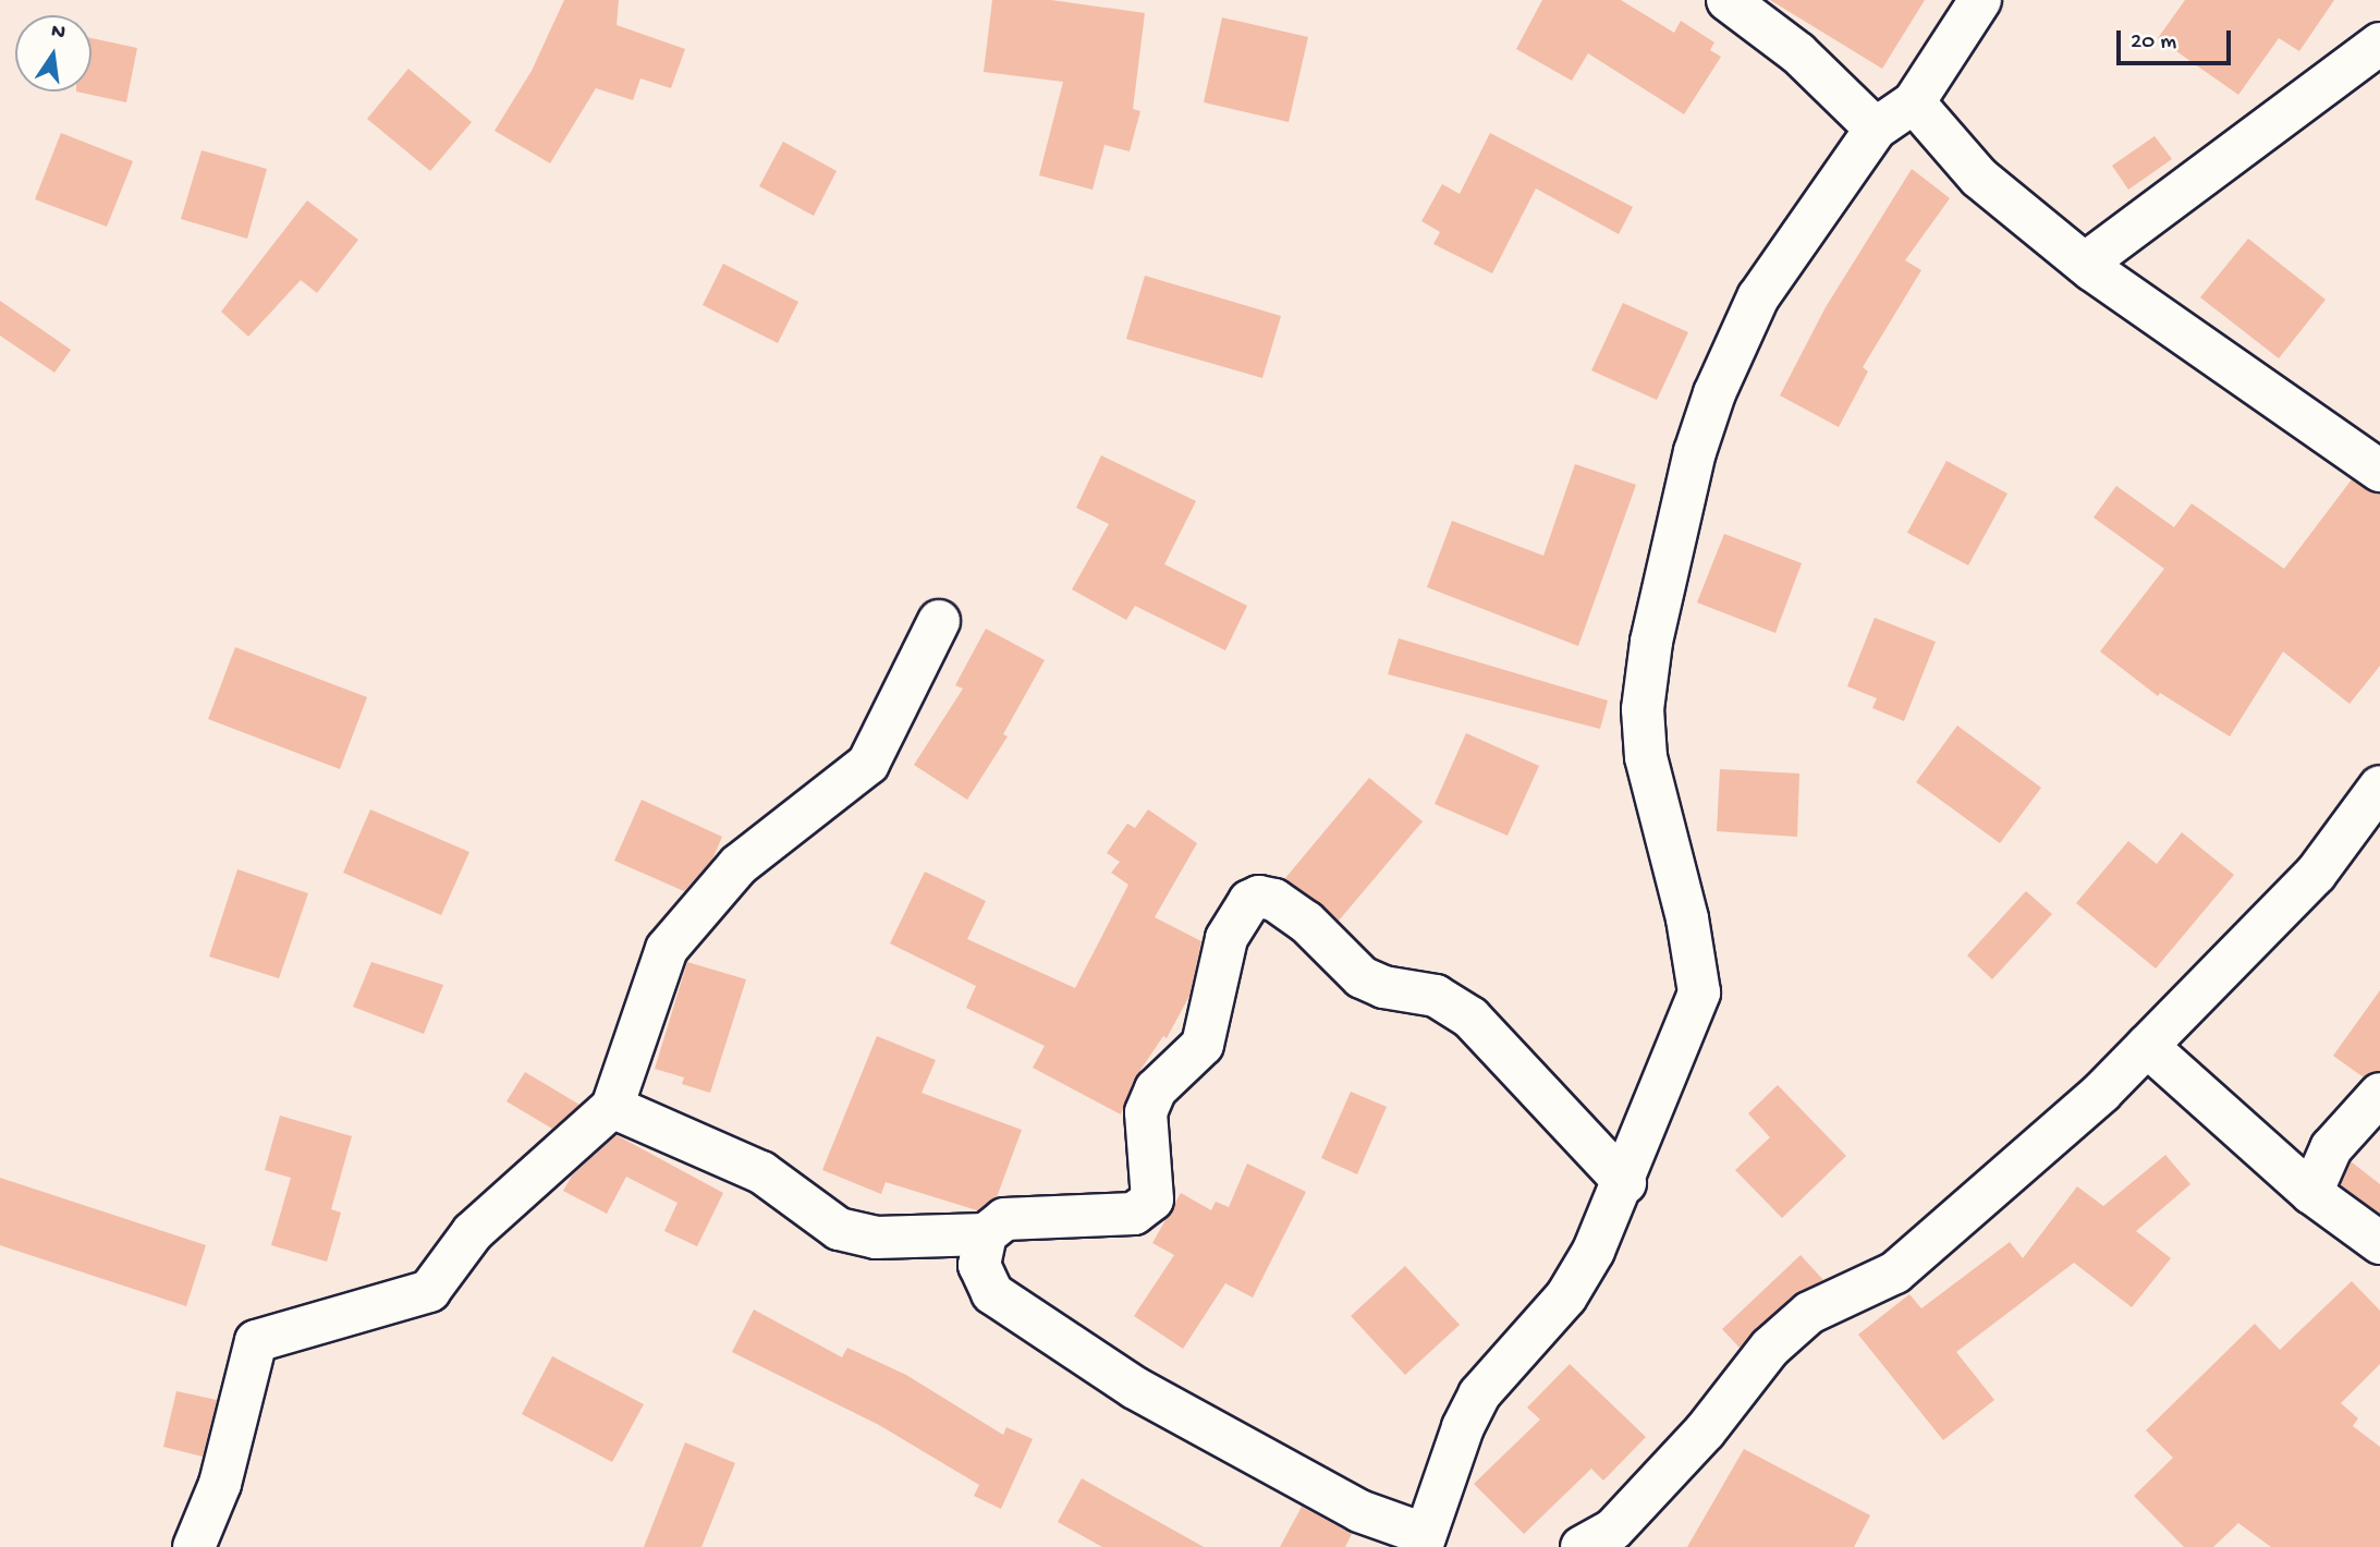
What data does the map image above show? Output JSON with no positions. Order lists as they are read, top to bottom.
{
  "scale_bar": "20 m",
  "north": "top"
}
